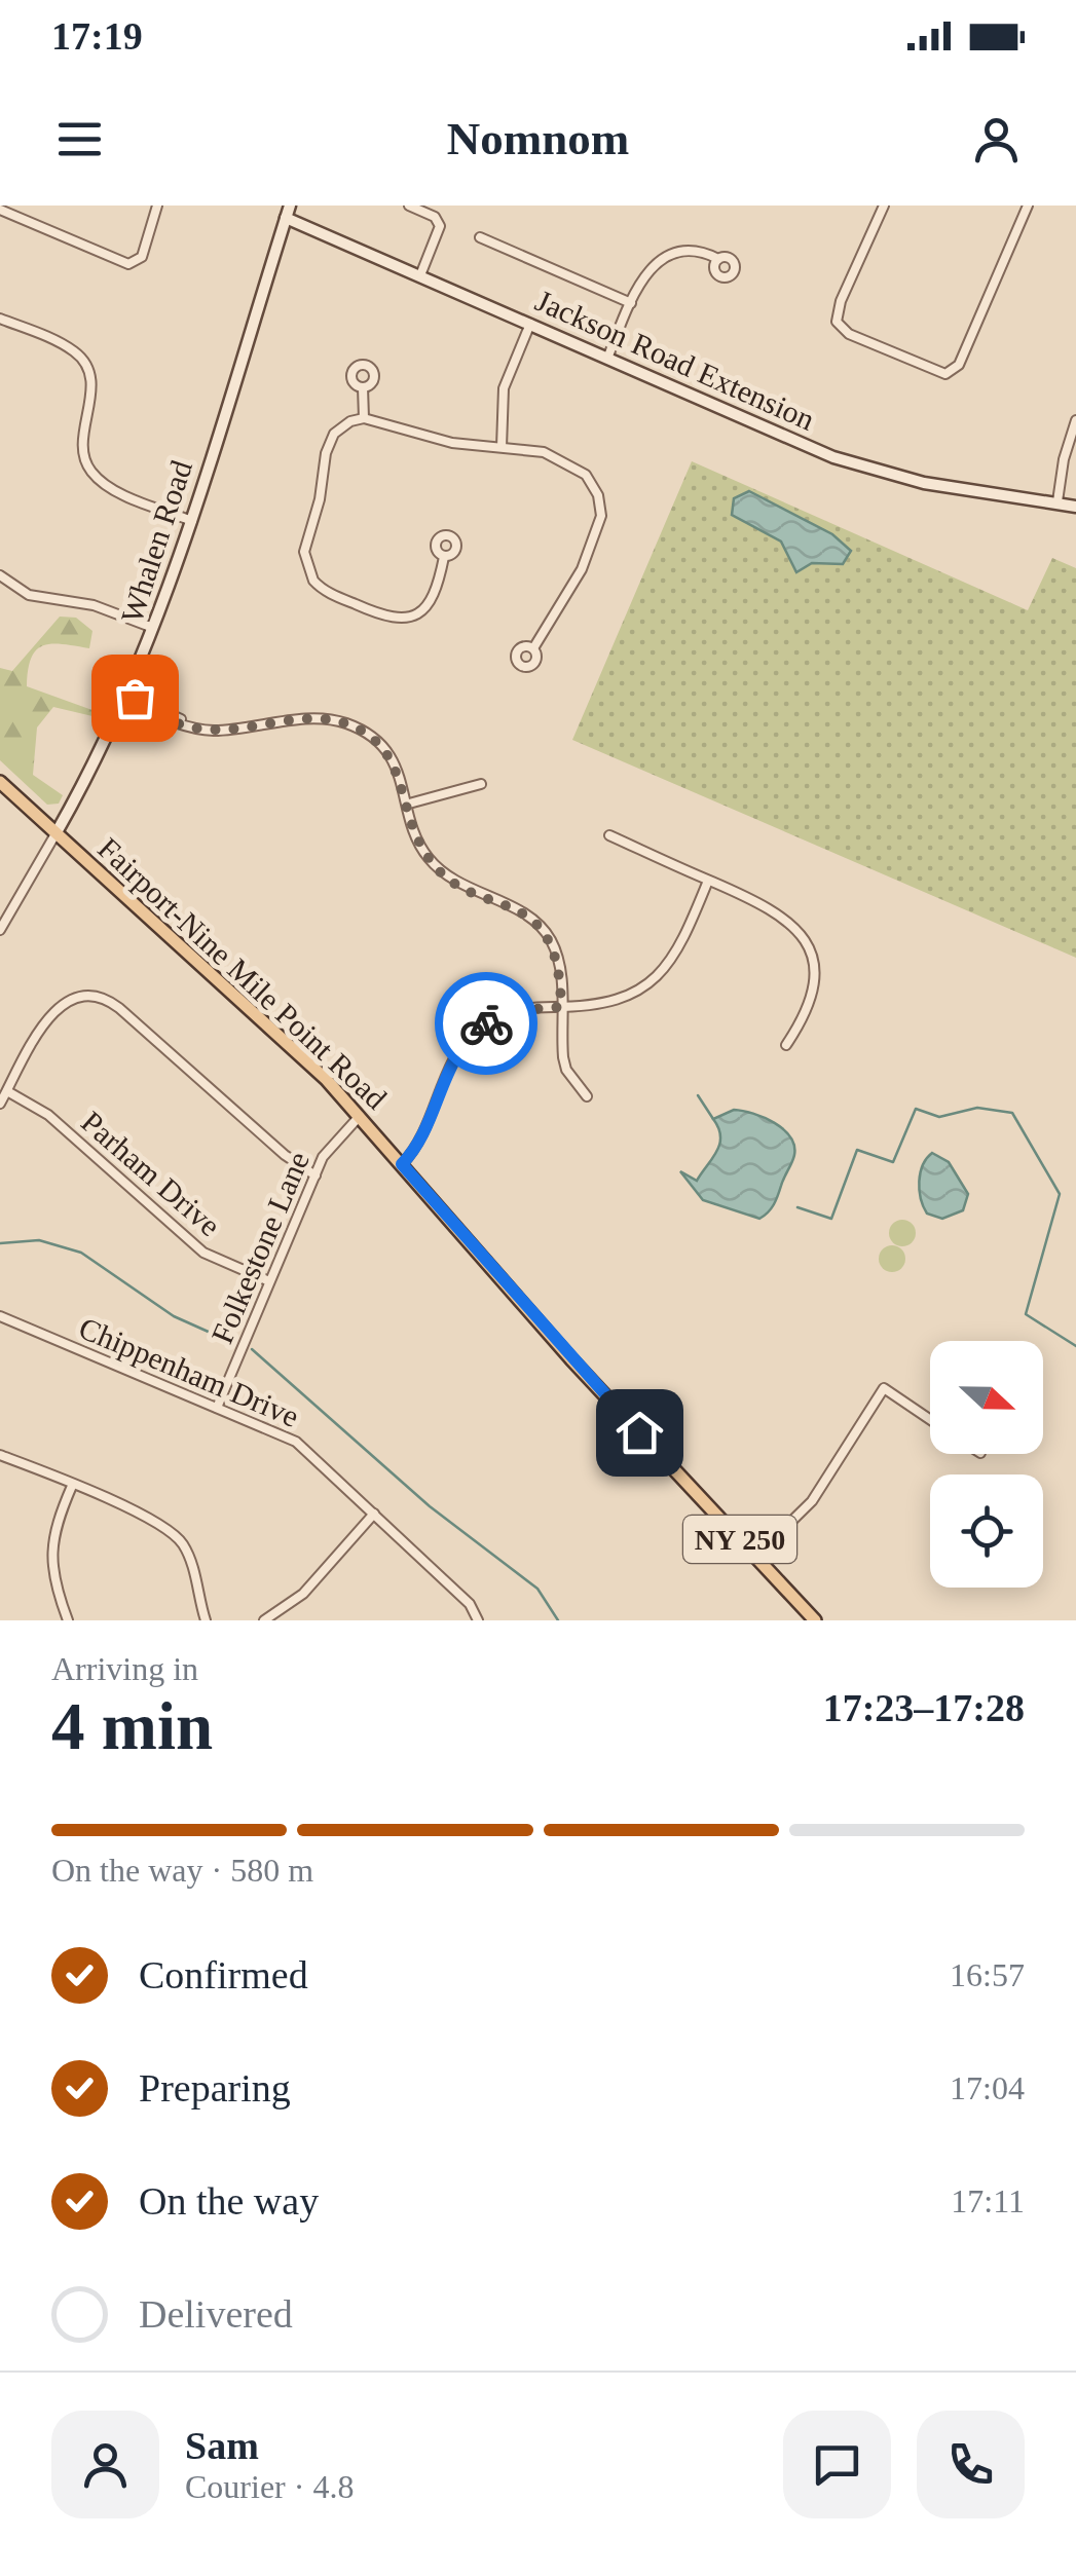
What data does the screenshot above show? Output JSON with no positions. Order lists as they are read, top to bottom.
{
  "streets": {
    "main road": ["Fairport-Nine Mile Point Road", "NY 250"],
    "street": [
      "Jackson Road Extension",
      "Whalen Road",
      "Parham Drive",
      "Folkestone Lane",
      "Chippenham Drive"
    ]
  },
  "crossings": [
    ["Jackson Road Extension", "Whalen Road"],
    ["Whalen Road", "Fairport-Nine Mile Point Road"],
    ["Fairport-Nine Mile Point Road", "Folkestone Lane"],
    ["Parham Drive", "Folkestone Lane"],
    ["Folkestone Lane", "Chippenham Drive"]
  ],
  "north": "right",
  "page": {
    "status": "17:19",
    "header": "Nomnom",
    "heading": ["4 min", "Arriving in", "17:23–17:28"],
    "panel": ["Sam", "Courier · 4.8"],
    "bar": "On the way · 580 m",
    "list": [
      ["Confirmed", "16:57"],
      ["Preparing", "17:04"],
      ["On the way", "17:11"],
      "Delivered"
    ]
  }
}
